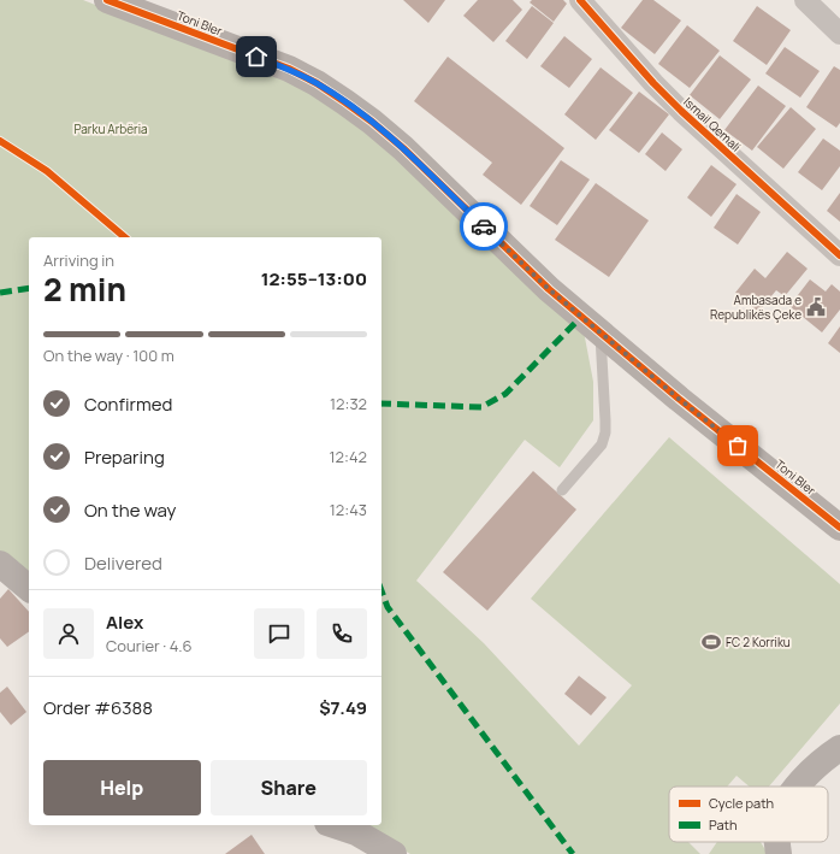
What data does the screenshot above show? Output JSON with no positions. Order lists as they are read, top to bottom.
{
  "streets": {
    "street": ["Toni Bler", "Ismail Qemali"]
  },
  "parks": ["Parku Arbëria"],
  "places": {
    "public building": ["Ambasada e Republikës Çeke"],
    "sports": ["FC 2 Korriku"]
  },
  "legend": ["Cycle path", "Path"],
  "page": {
    "heading": ["2 min", "Arriving in", "12:55–13:00"],
    "panel": [
      "Alex",
      "Courier · 4.6",
      "Order #6388",
      "$7.49"
    ],
    "bar": "On the way · 100 m",
    "list": [
      ["Confirmed", "12:32"],
      ["Preparing", "12:42"],
      ["On the way", "12:43"],
      "Delivered"
    ],
    "buttons": ["Help", "Share"]
  }
}
